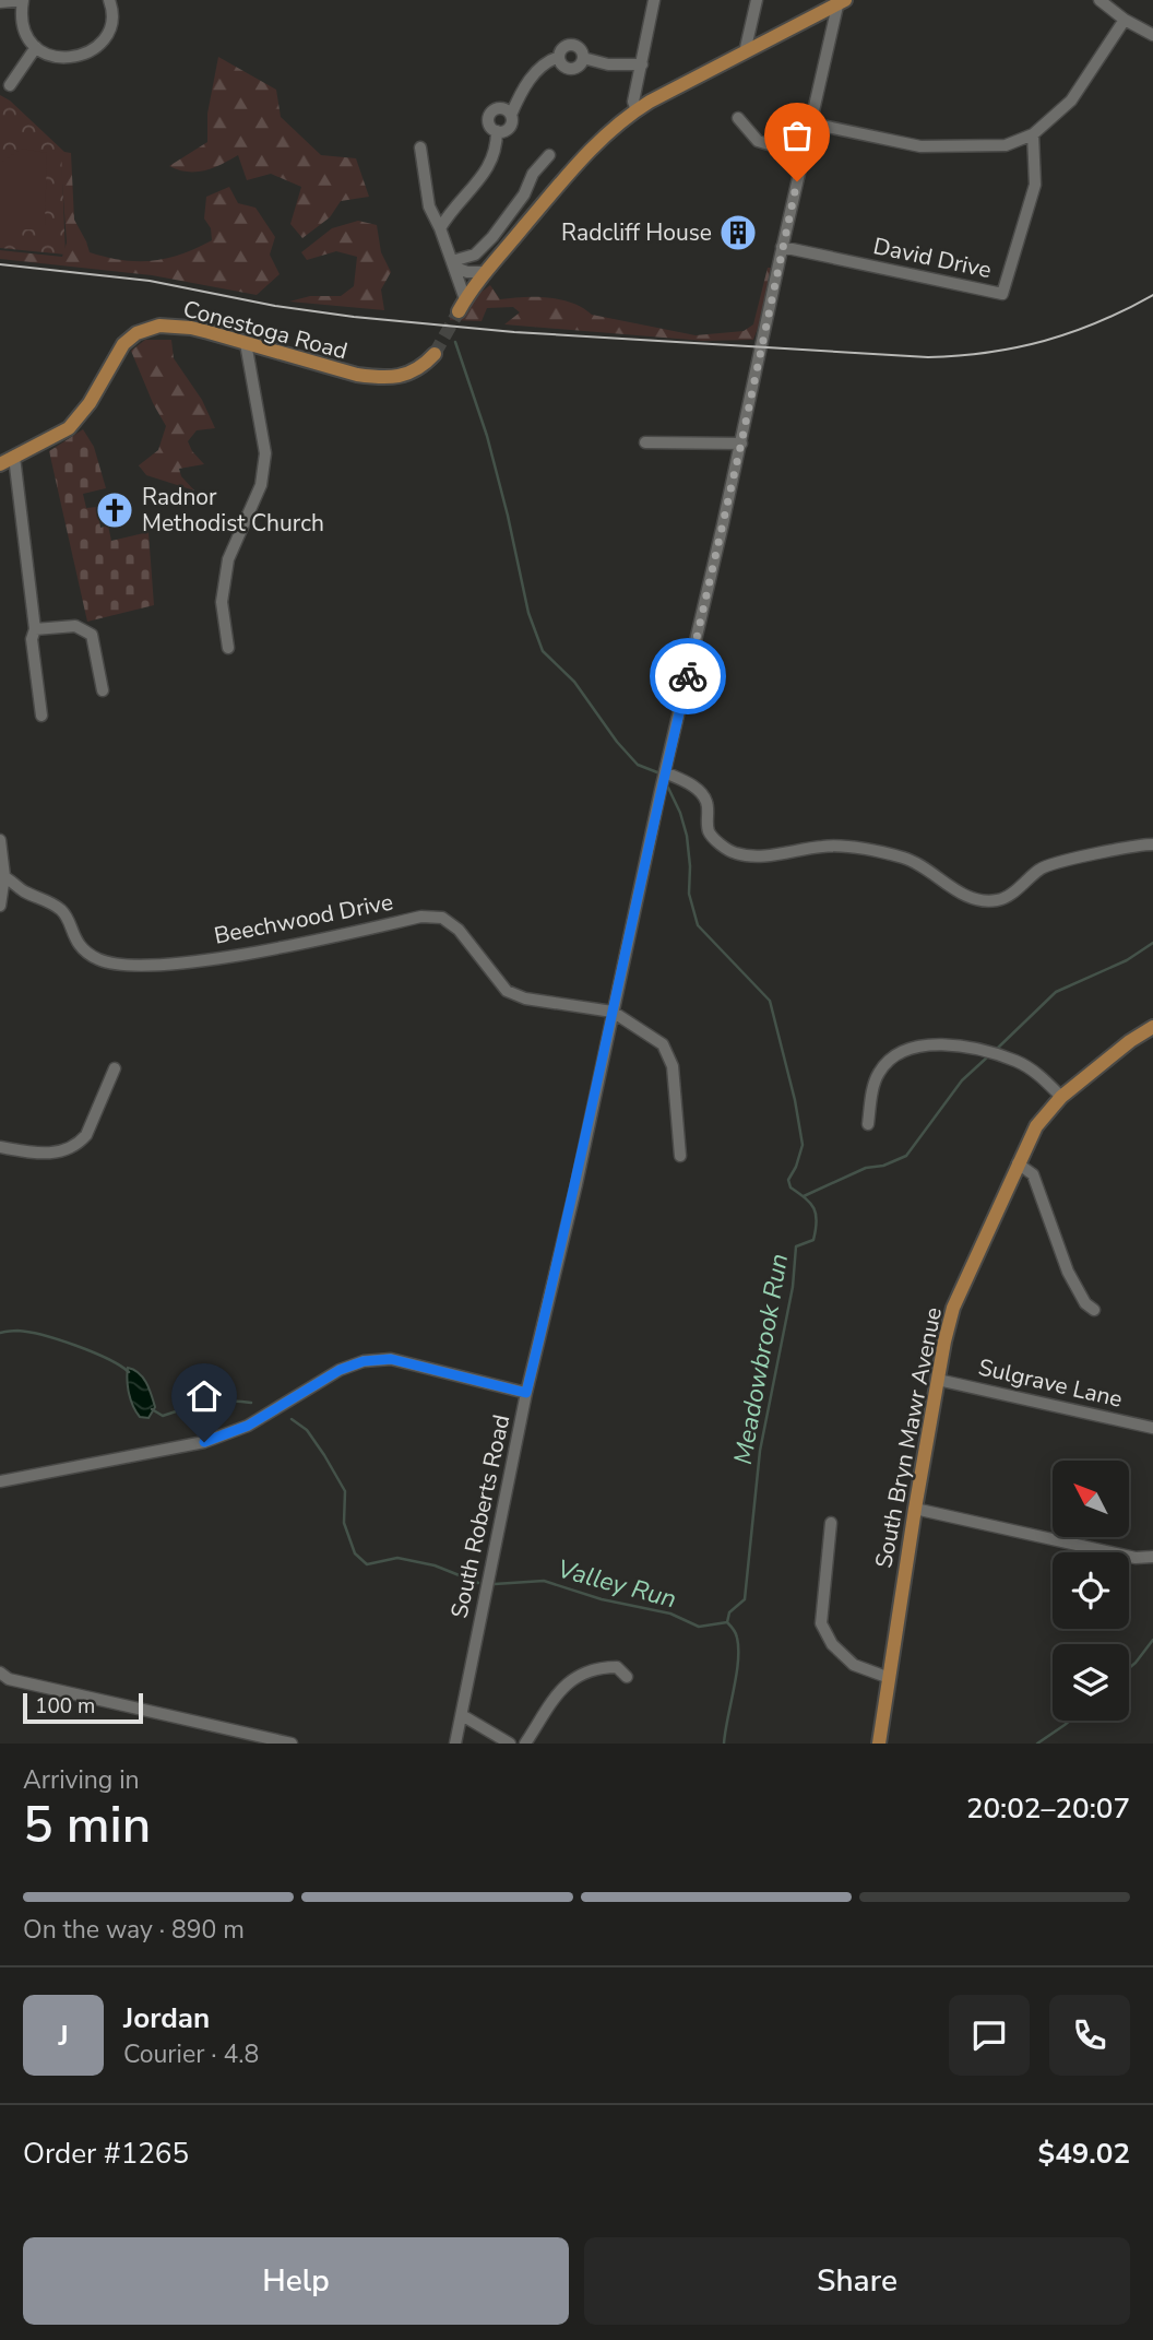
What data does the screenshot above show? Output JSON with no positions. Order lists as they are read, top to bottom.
{
  "streets": {
    "main road": ["Conestoga Road", "South Bryn Mawr Avenue"],
    "street": [
      "David Drive",
      "Beechwood Drive",
      "Sulgrave Lane",
      "South Roberts Road"
    ]
  },
  "crossings": [
    ["David Drive", "South Roberts Road"],
    ["Beechwood Drive", "South Roberts Road"],
    ["Sulgrave Lane", "South Bryn Mawr Avenue"]
  ],
  "water": ["Meadowbrook Run", "Valley Run"],
  "places": {
    "building": ["Radcliff House"],
    "church": ["Radnor Methodist Church"]
  },
  "scale_bar": "100 m",
  "north": "top left",
  "page": {
    "scale": "100 m",
    "heading": ["5 min", "Arriving in", "20:02–20:07"],
    "panel": [
      "Jordan",
      "Courier · 4.8",
      "Order #1265",
      "$49.02"
    ],
    "bar": "On the way · 890 m",
    "round": "J",
    "buttons": ["Help", "Share"]
  }
}
